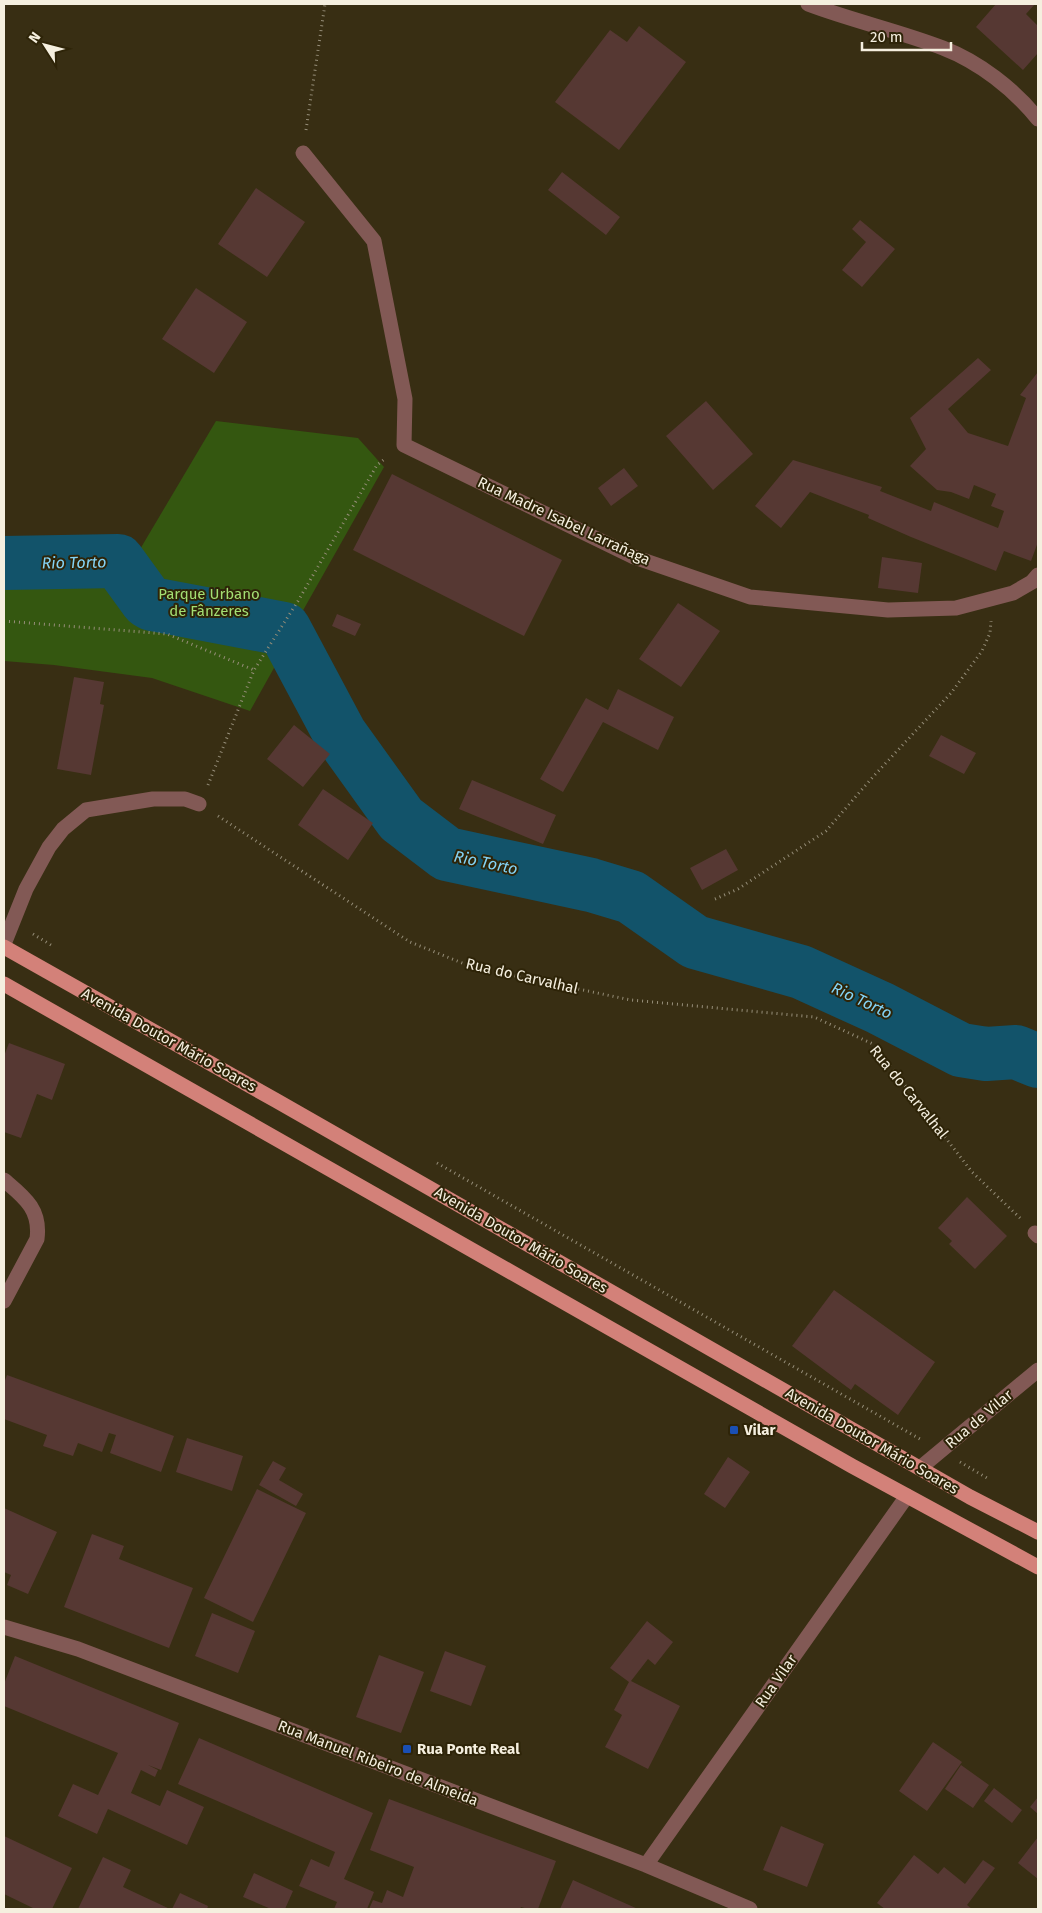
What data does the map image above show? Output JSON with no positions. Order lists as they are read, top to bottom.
{
  "streets": {
    "main road": ["Avenida Doutor Mário Soares"],
    "street": [
      "Rua Madre Isabel Larrañaga",
      "Rua de Vilar",
      "Rua Vilar",
      "Rua Manuel Ribeiro de Almeida"
    ],
    "path": ["Rua do Carvalhal"]
  },
  "crossings": [
    ["Avenida Doutor Mário Soares", "Rua de Vilar"],
    ["Avenida Doutor Mário Soares", "Rua Vilar"],
    ["Rua Vilar", "Rua Manuel Ribeiro de Almeida"]
  ],
  "water": ["Rio Torto"],
  "parks": ["Parque Urbano de Fânzeres"],
  "places": {
    "transit": ["Vilar", "Rua Ponte Real"]
  },
  "scale_bar": "20 m",
  "north": "top left"
}
